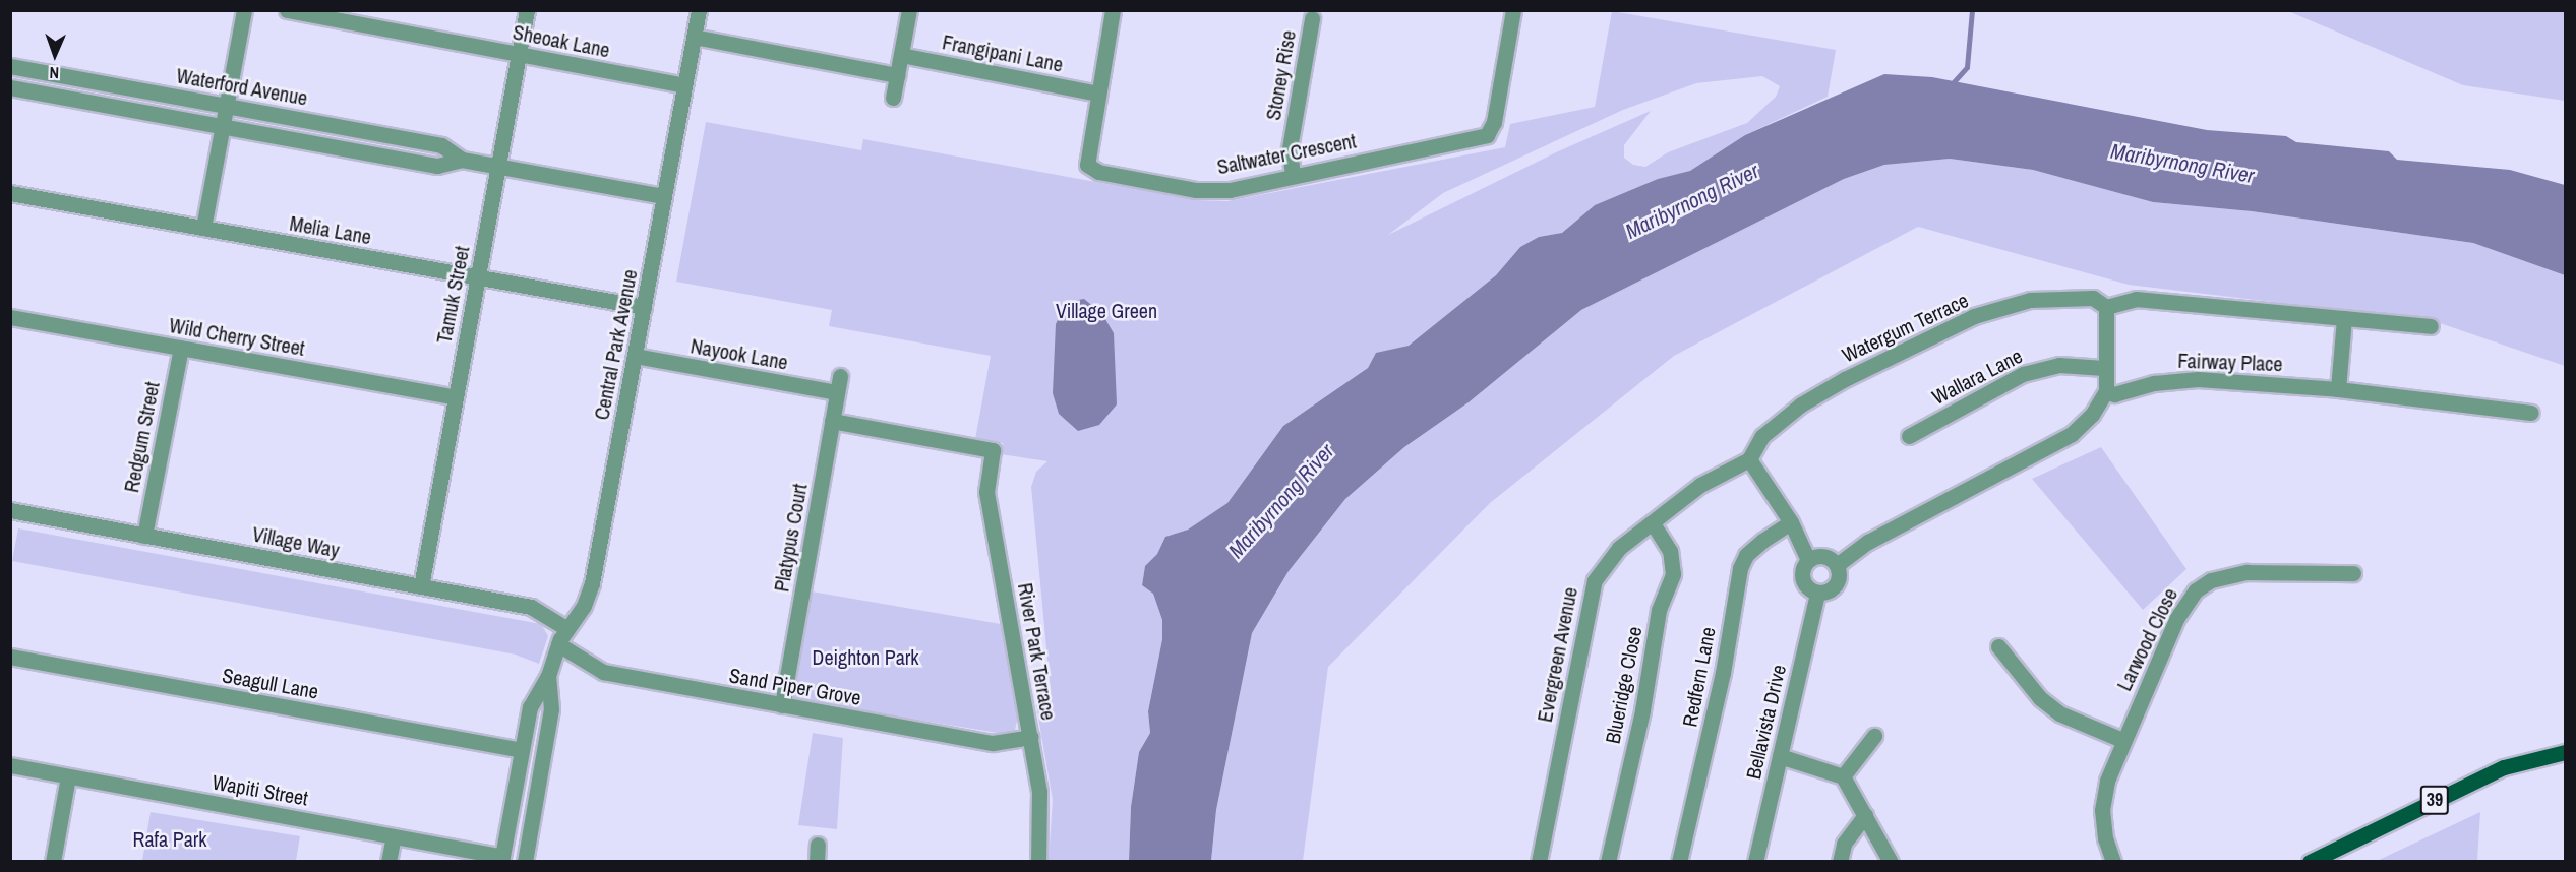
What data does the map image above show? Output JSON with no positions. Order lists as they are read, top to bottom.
{
  "streets": {
    "main road": ["39"],
    "street": [
      "Sheoak Lane",
      "Frangipani Lane",
      "Stoney Rise",
      "Waterford Avenue",
      "Saltwater Crescent",
      "Melia Lane",
      "Tamuk Street",
      "Watergum Terrace",
      "Wild Cherry Street",
      "Central Park Avenue",
      "Nayook Lane",
      "Fairway Place",
      "Wallara Lane",
      "Redgum Street",
      "Platypus Court",
      "Village Way",
      "Larwood Close",
      "River Park Terrace",
      "Evergreen Avenue",
      "Redfern Lane",
      "Seagull Lane",
      "Blueridge Close",
      "Sand Piper Grove",
      "Bellavista Drive",
      "Wapiti Street"
    ]
  },
  "crossings": [
    ["Sheoak Lane", "Tamuk Street"],
    ["Sheoak Lane", "Central Park Avenue"],
    ["Frangipani Lane", "Saltwater Crescent"],
    ["Stoney Rise", "Saltwater Crescent"],
    ["Waterford Avenue", "Tamuk Street"],
    ["Waterford Avenue", "Central Park Avenue"],
    ["Melia Lane", "Tamuk Street"],
    ["Melia Lane", "Central Park Avenue"],
    ["Tamuk Street", "Wild Cherry Street"],
    ["Tamuk Street", "Village Way"],
    ["Watergum Terrace", "Evergreen Avenue"],
    ["Wild Cherry Street", "Redgum Street"],
    ["Central Park Avenue", "Nayook Lane"],
    ["Central Park Avenue", "Village Way"],
    ["Central Park Avenue", "Seagull Lane"],
    ["Central Park Avenue", "Sand Piper Grove"],
    ["Central Park Avenue", "Wapiti Street"],
    ["Nayook Lane", "Platypus Court"],
    ["Redgum Street", "Village Way"],
    ["Platypus Court", "River Park Terrace"],
    ["Platypus Court", "Sand Piper Grove"],
    ["River Park Terrace", "Sand Piper Grove"],
    ["Evergreen Avenue", "Blueridge Close"]
  ],
  "water": ["Maribyrnong River"],
  "parks": ["Village Green", "Deighton Park", "Rafa Park"],
  "north": "bottom"
}
